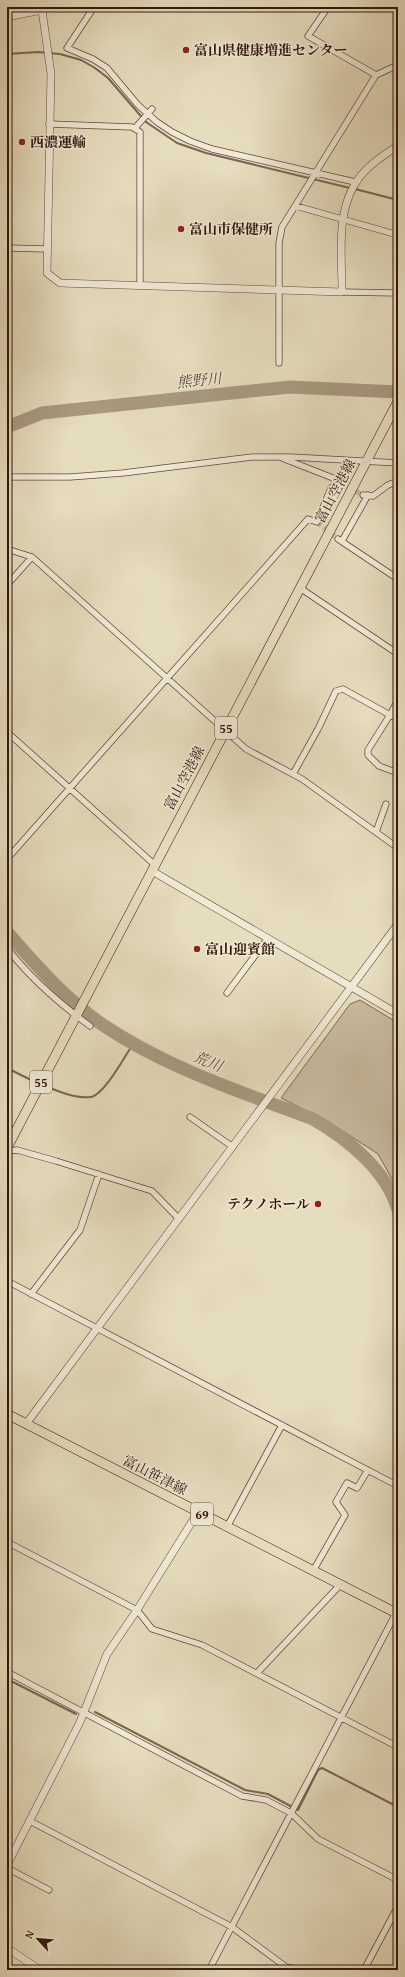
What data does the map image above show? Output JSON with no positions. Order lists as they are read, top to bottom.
{
  "streets": {
    "main road": [
      "富山空港線",
      "55",
      "富山笹津線",
      "69"
    ]
  },
  "water": ["熊野川", "荒川"],
  "places": [
    "富山県健康増進センター",
    "西濃運輸",
    "富山市保健所",
    "富山迎賓館",
    "テクノホール"
  ],
  "north": "top left"
}
